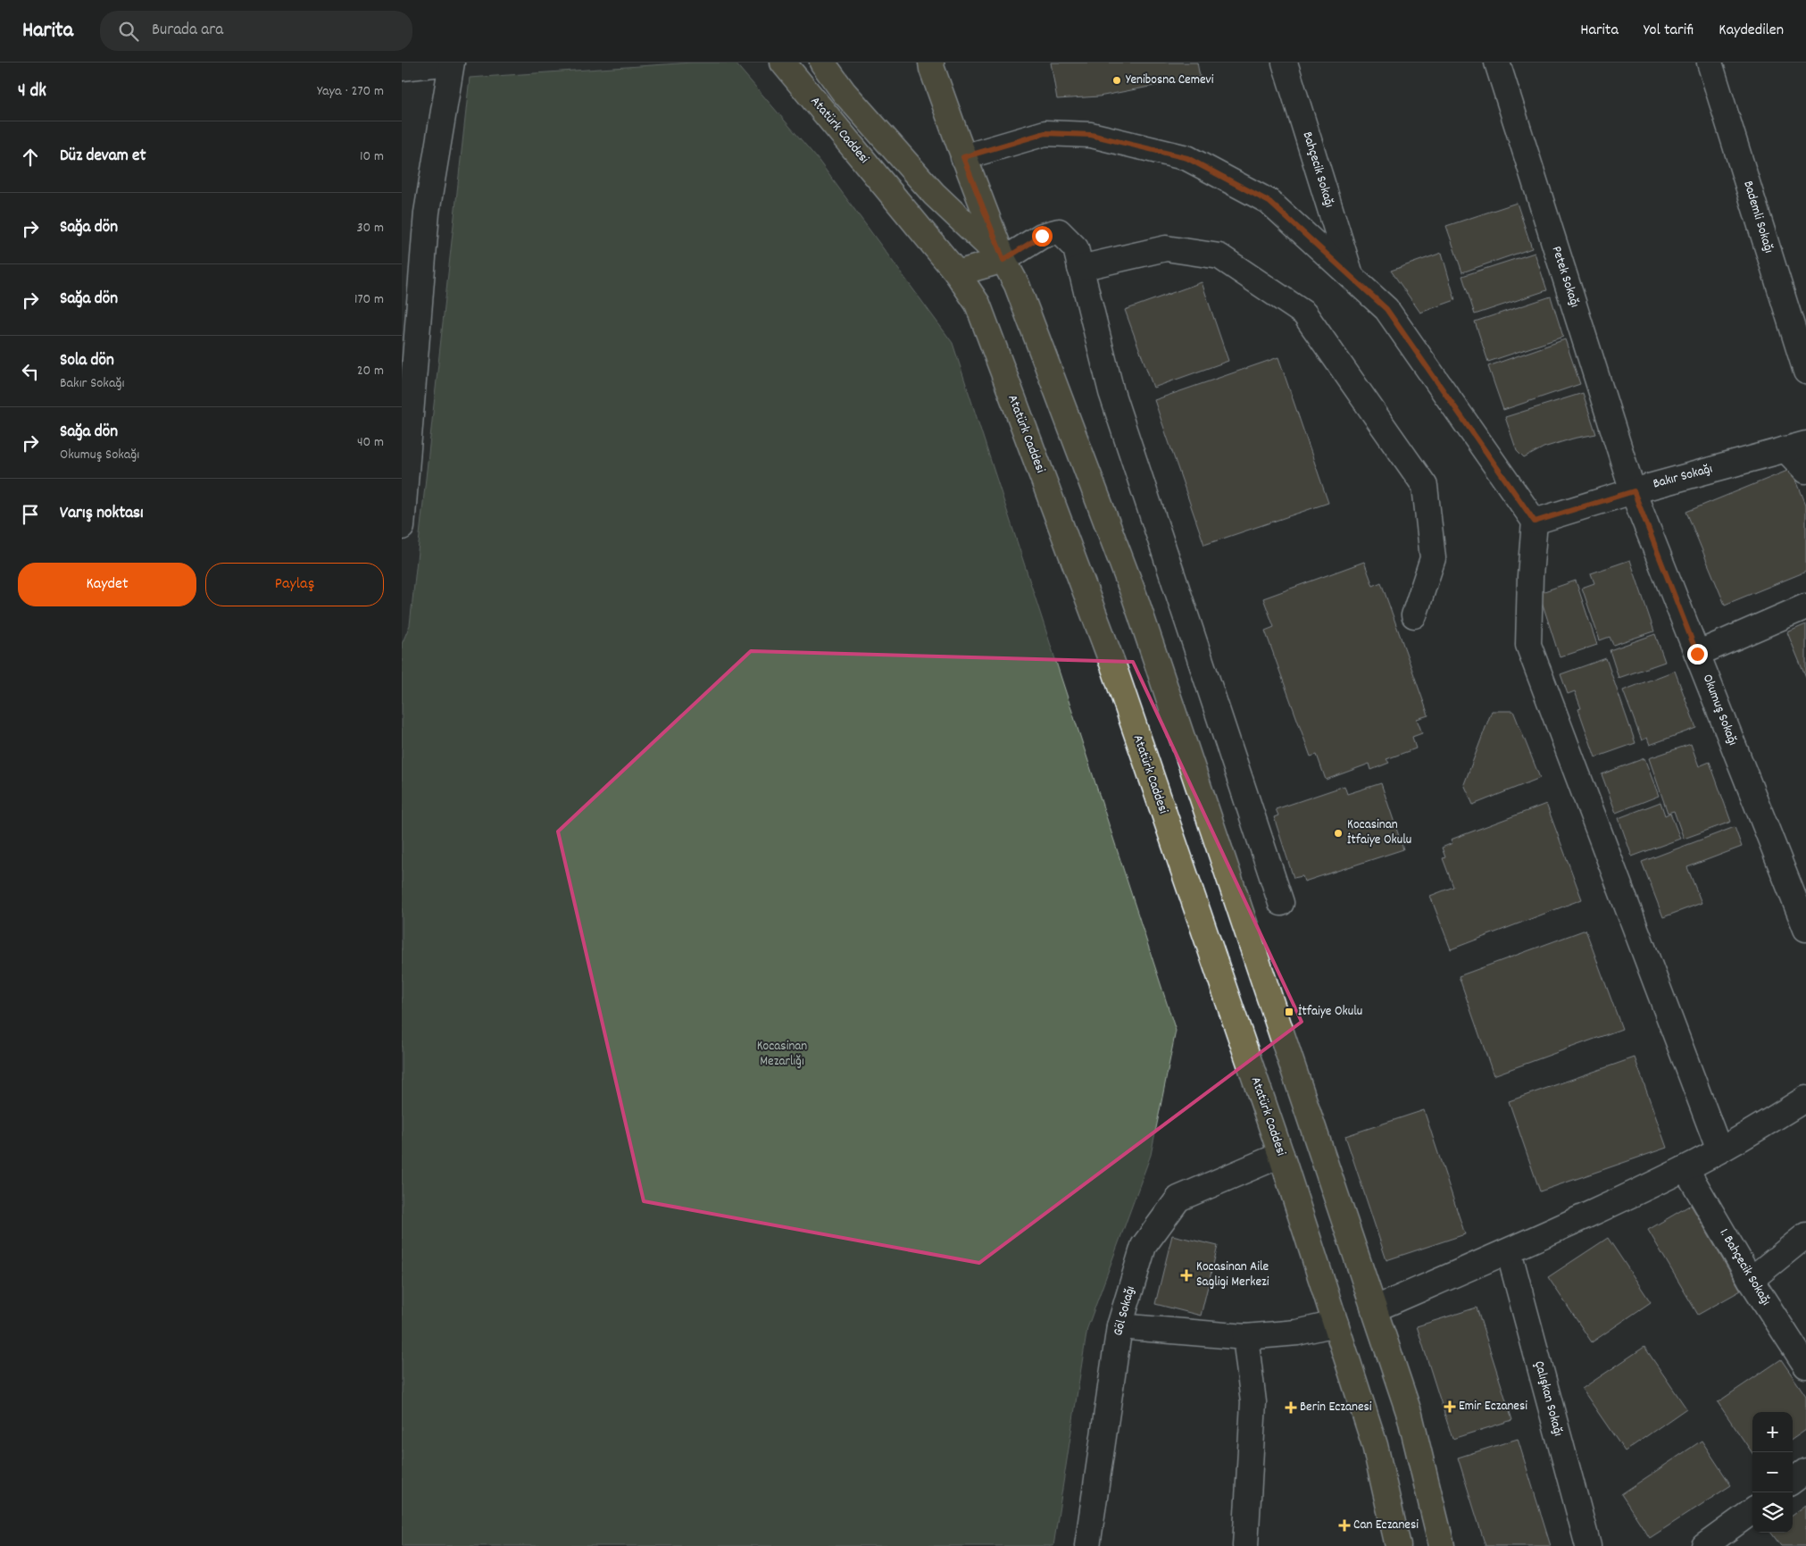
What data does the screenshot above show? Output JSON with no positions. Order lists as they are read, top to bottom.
{
  "streets": {
    "main road": ["Atatürk Caddesi"],
    "street": [
      "Bahçecik Sokağı",
      "Bademli Sokağı",
      "Petek Sokağı",
      "Bakır Sokağı",
      "Okumuş Sokağı",
      "1. Bahçecik Sokağı",
      "Göl Sokağı",
      "Çalışkan Sokağı"
    ]
  },
  "crossings": [
    ["Atatürk Caddesi", "Göl Sokağı"],
    ["Petek Sokağı", "Bakır Sokağı"],
    ["Petek Sokağı", "Okumuş Sokağı"],
    ["Bakır Sokağı", "Okumuş Sokağı"]
  ],
  "parks": ["Kocasinan Mezarlığı"],
  "places": {
    "other": ["Yenibosna Cemevi", "Kocasinan İtfaiye Okulu"],
    "transit": ["İtfaiye Okulu"],
    "health": [
      "Kocasinan Aile Sagligi Merkezi",
      "Emir Eczanesi",
      "Berin Eczanesi",
      "Can Eczanesi"
    ]
  },
  "page": {
    "header": "Harita",
    "search": "Burada ara",
    "nav": ["Harita", "Yol tarifi", "Kaydedilen"],
    "heading": ["4 dk", "Yaya · 270 m"],
    "list": [
      ["Düz devam et", "10 m"],
      ["Sağa dön", "30 m"],
      ["Sağa dön", "170 m"],
      ["Sola dön", "Bakır Sokağı", "20 m"],
      ["Sağa dön", "Okumuş Sokağı", "40 m"],
      "Varış noktası"
    ],
    "buttons": ["Kaydet", "Paylaş"],
    "map_buttons": ["+", "−"]
  }
}
